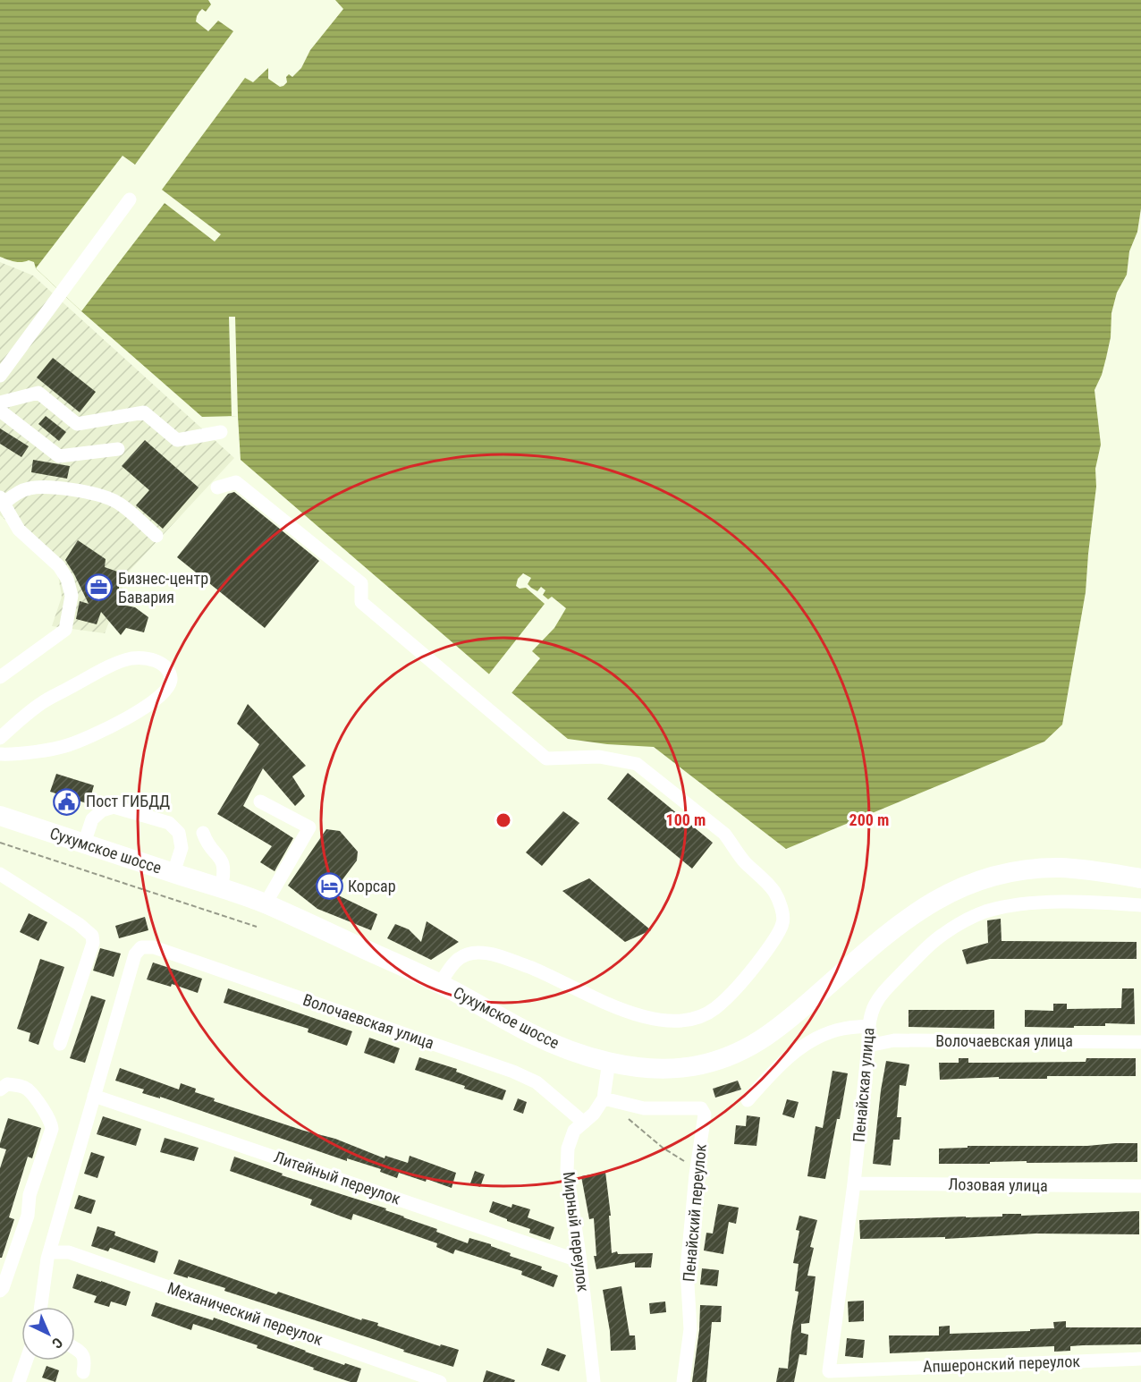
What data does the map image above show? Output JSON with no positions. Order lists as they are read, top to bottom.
{
  "streets": {
    "highway": ["Сухумское шоссе"],
    "street": [
      "Волочаевская улица",
      "Пенайская улица",
      "Литейный переулок",
      "Лозовая улица",
      "Пенайский переулок",
      "Мирный переулок",
      "Механический переулок",
      "Апшеронский переулок"
    ]
  },
  "crossings": [
    ["Волочаевская улица", "Пенайская улица"],
    ["Волочаевская улица", "Литейный переулок"],
    ["Волочаевская улица", "Мирный переулок"],
    ["Пенайская улица", "Лозовая улица"],
    ["Пенайская улица", "Апшеронский переулок"],
    ["Литейный переулок", "Мирный переулок"],
    ["Пенайский переулок", "Мирный переулок"]
  ],
  "places": {
    "office": ["Бизнес-центр Бавария"],
    "public building": ["Пост ГИБДД"],
    "hotel": ["Корсар"]
  },
  "north": "bottom right",
  "rings": ["100 m", "200 m"]
}
